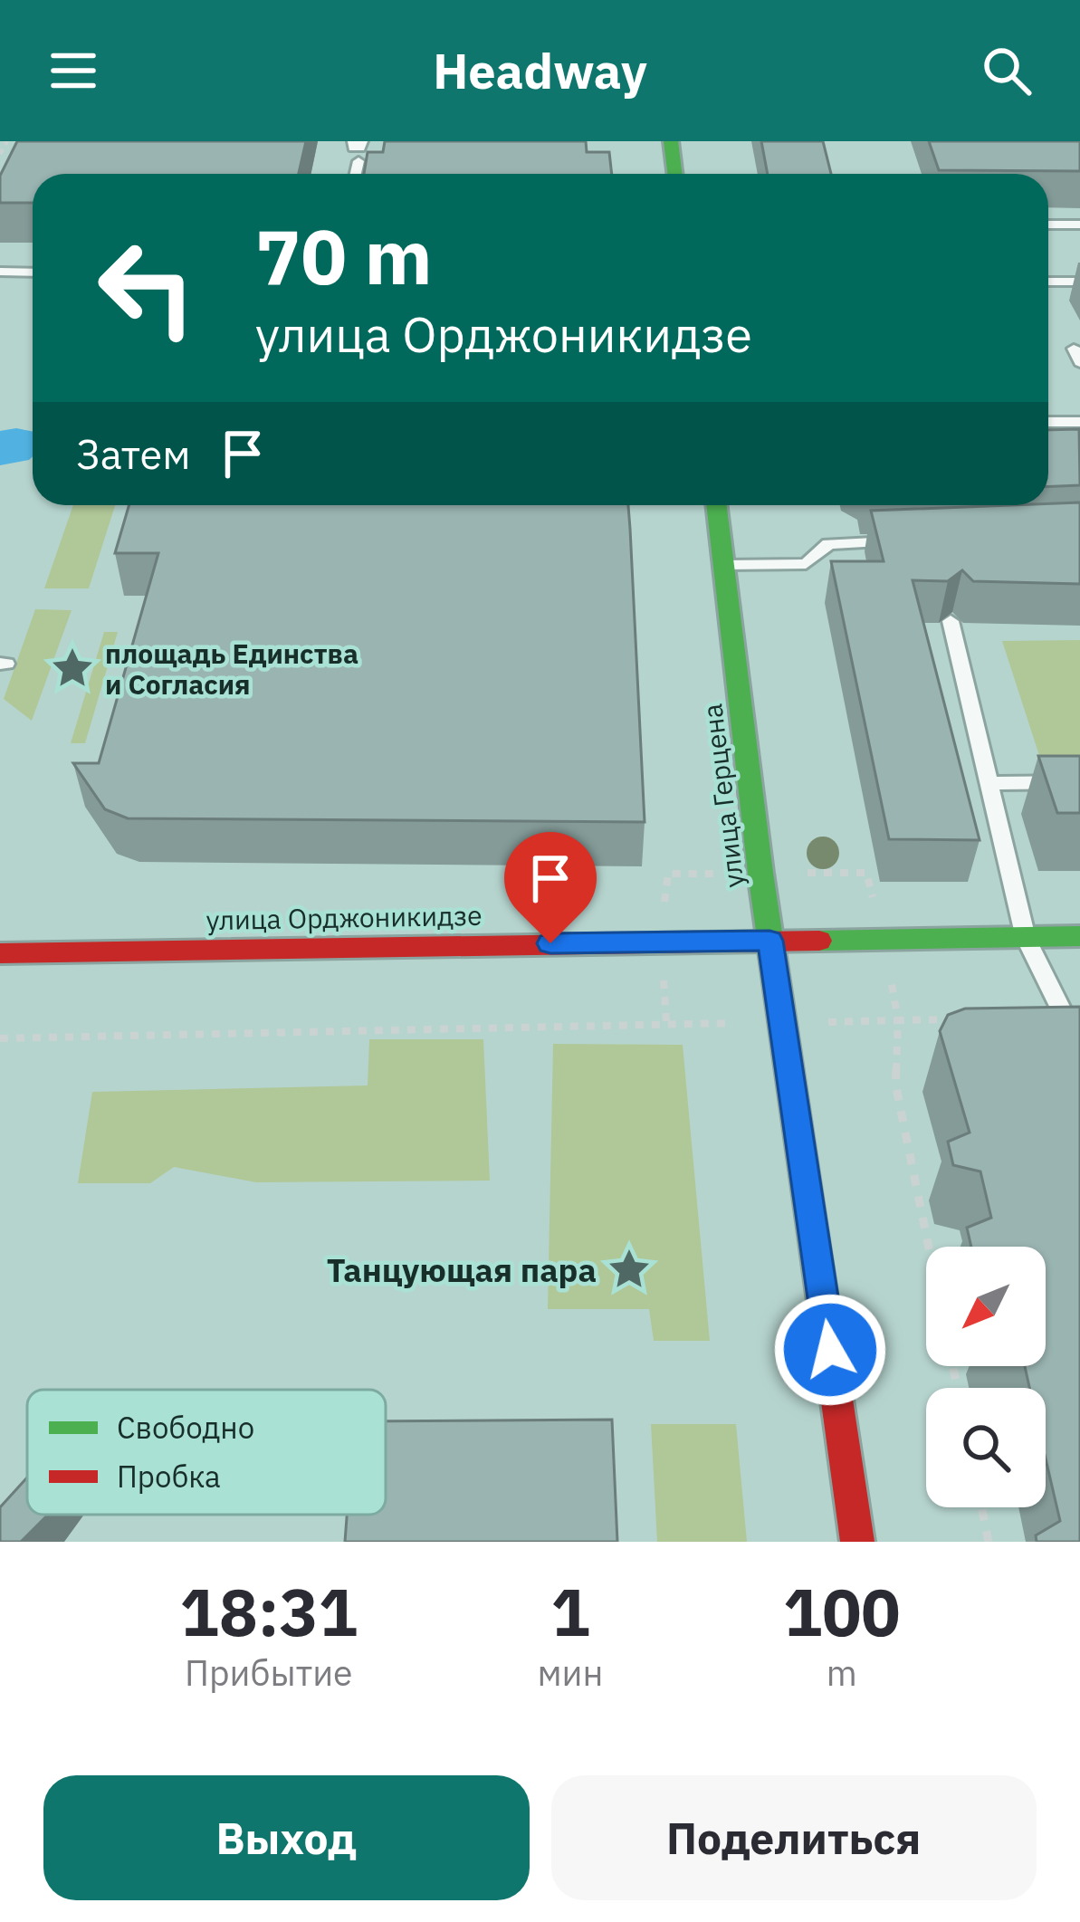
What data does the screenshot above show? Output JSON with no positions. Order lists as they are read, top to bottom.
{
  "streets": {
    "street": ["улица Герцена", "улица Орджоникидзе"]
  },
  "crossings": [
    ["улица Герцена", "улица Орджоникидзе"]
  ],
  "places": {
    "place": ["площадь Единства и Согласия", "Танцующая пара"]
  },
  "legend": ["Свободно", "Пробка"],
  "north": "bottom left",
  "page": {
    "header": "Headway",
    "turn": ["70 m", "улица Орджоникидзе"],
    "then": "Затем",
    "eta": [
      "18:31",
      "Прибытие",
      "1",
      "мин",
      "100",
      "m"
    ],
    "buttons": ["Выход", "Поделиться"]
  }
}
